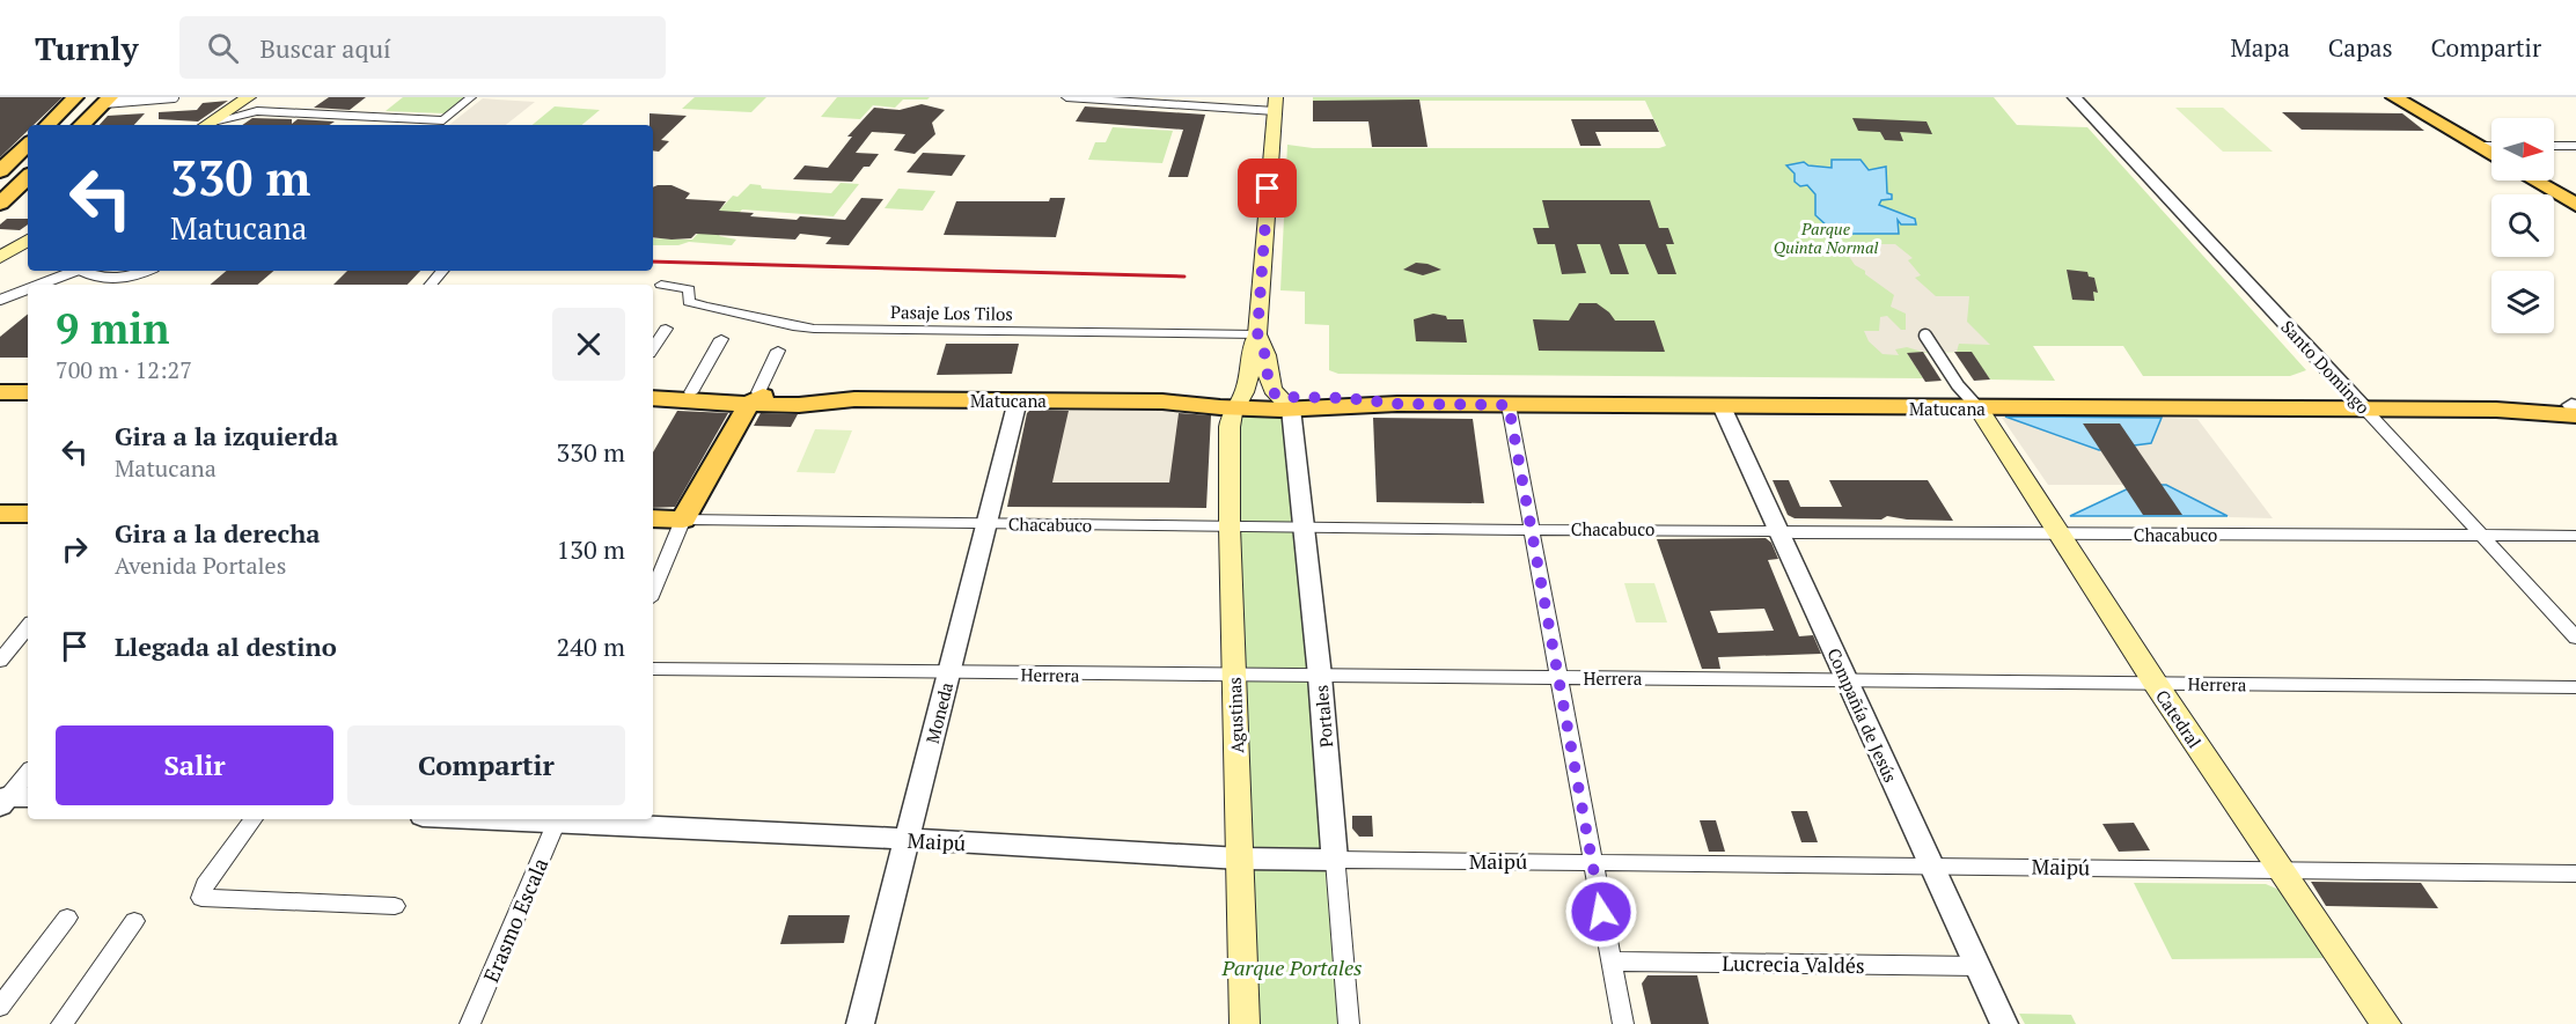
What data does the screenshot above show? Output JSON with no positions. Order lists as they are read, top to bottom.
{
  "streets": {
    "main road": [
      "Matucana",
      "Chacabuco",
      "Agustinas",
      "Catedral"
    ],
    "street": [
      "Pasaje Los Tilos",
      "Santo Domingo",
      "Herrera",
      "Moneda",
      "Compañía de Jesús",
      "Portales",
      "Maipú",
      "Erasmo Escala",
      "Lucrecia Valdés"
    ]
  },
  "crossings": [
    ["Pasaje Los Tilos", "Agustinas"],
    ["Santo Domingo", "Matucana"],
    ["Santo Domingo", "Chacabuco"],
    ["Matucana", "Moneda"],
    ["Matucana", "Agustinas"],
    ["Matucana", "Compañía de Jesús"],
    ["Matucana", "Portales"],
    ["Matucana", "Catedral"],
    ["Chacabuco", "Moneda"],
    ["Chacabuco", "Agustinas"],
    ["Chacabuco", "Compañía de Jesús"],
    ["Chacabuco", "Portales"],
    ["Chacabuco", "Catedral"],
    ["Herrera", "Moneda"],
    ["Herrera", "Agustinas"],
    ["Herrera", "Compañía de Jesús"],
    ["Herrera", "Portales"],
    ["Herrera", "Catedral"],
    ["Moneda", "Maipú"],
    ["Agustinas", "Maipú"],
    ["Compañía de Jesús", "Maipú"],
    ["Compañía de Jesús", "Lucrecia Valdés"],
    ["Portales", "Maipú"],
    ["Catedral", "Maipú"],
    ["Maipú", "Erasmo Escala"]
  ],
  "parks": ["Parque Quinta Normal", "Parque Portales"],
  "north": "right",
  "page": {
    "header": "Turnly",
    "search": "Buscar aquí",
    "nav": ["Mapa", "Capas", "Compartir"],
    "turn": ["330 m", "Matucana"],
    "heading": ["9 min", "700 m · 12:27"],
    "list": [
      {
        "name": "Gira a la izquierda",
        "note": "Matucana",
        "value": "330 m"
      },
      {
        "name": "Gira a la derecha",
        "note": "Avenida Portales",
        "value": "130 m"
      },
      {
        "name": "Llegada al destino",
        "value": "240 m"
      }
    ],
    "buttons": ["Salir", "Compartir"]
  }
}
